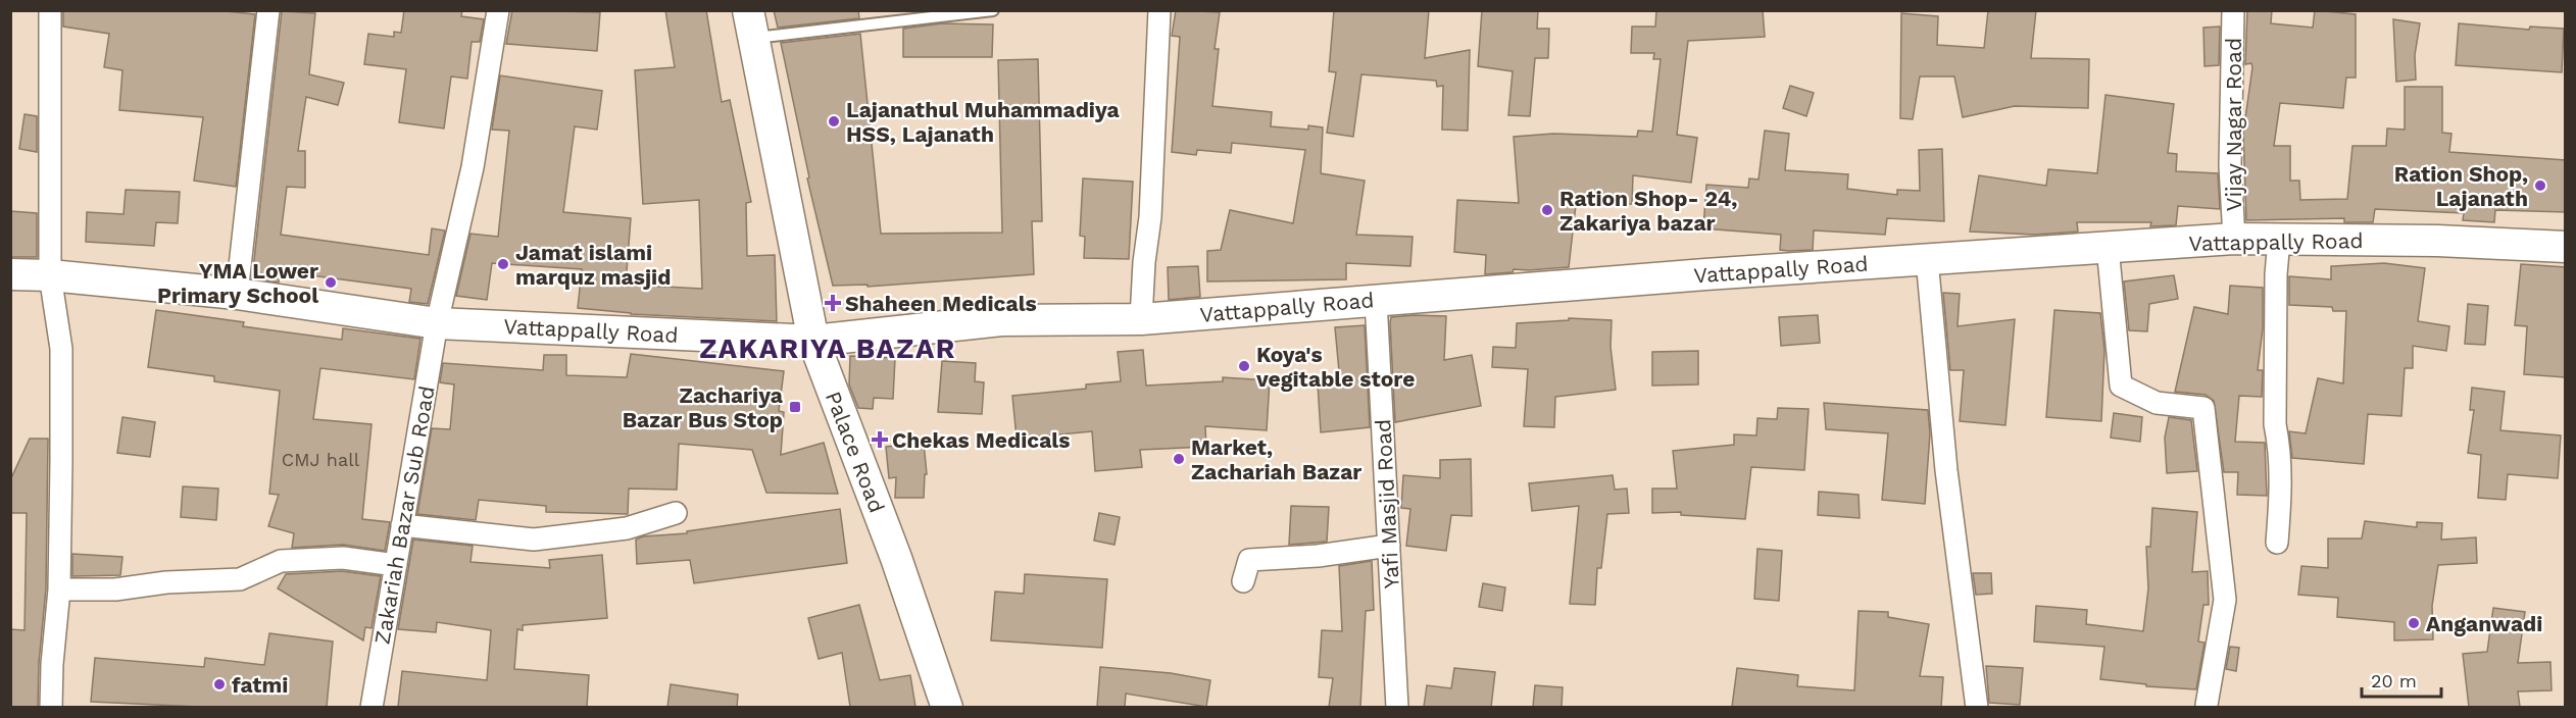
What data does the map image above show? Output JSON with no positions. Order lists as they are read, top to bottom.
{
  "streets": {
    "main road": ["Vattappally Road", "Palace Road"],
    "street": ["Vijay Nagar Road", "Yafi Masjid Road", "Zakariah Bazar Sub Road"]
  },
  "crossings": [
    ["Vijay Nagar Road", "Vattappally Road"],
    ["Vattappally Road", "Palace Road"],
    ["Vattappally Road", "Yafi Masjid Road"],
    ["Vattappally Road", "Zakariah Bazar Sub Road"]
  ],
  "districts": ["ZAKARIYA BAZAR"],
  "places": {
    "other": [
      "Lajanathul Muhammadiya HSS, Lajanath",
      "Ration Shop, Lajanath",
      "Ration Shop- 24, Zakariya bazar",
      "Jamat islami marquz masjid",
      "YMA Lower Primary School",
      "Koya's vegitable store",
      "Market, Zachariah Bazar",
      "Anganwadi",
      "fatmi"
    ],
    "health": ["Shaheen Medicals", "Chekas Medicals"],
    "transit": ["Zachariya Bazar Bus Stop"]
  },
  "house_numbers": ["CMJ hall"],
  "scale_bar": "20 m"
}
